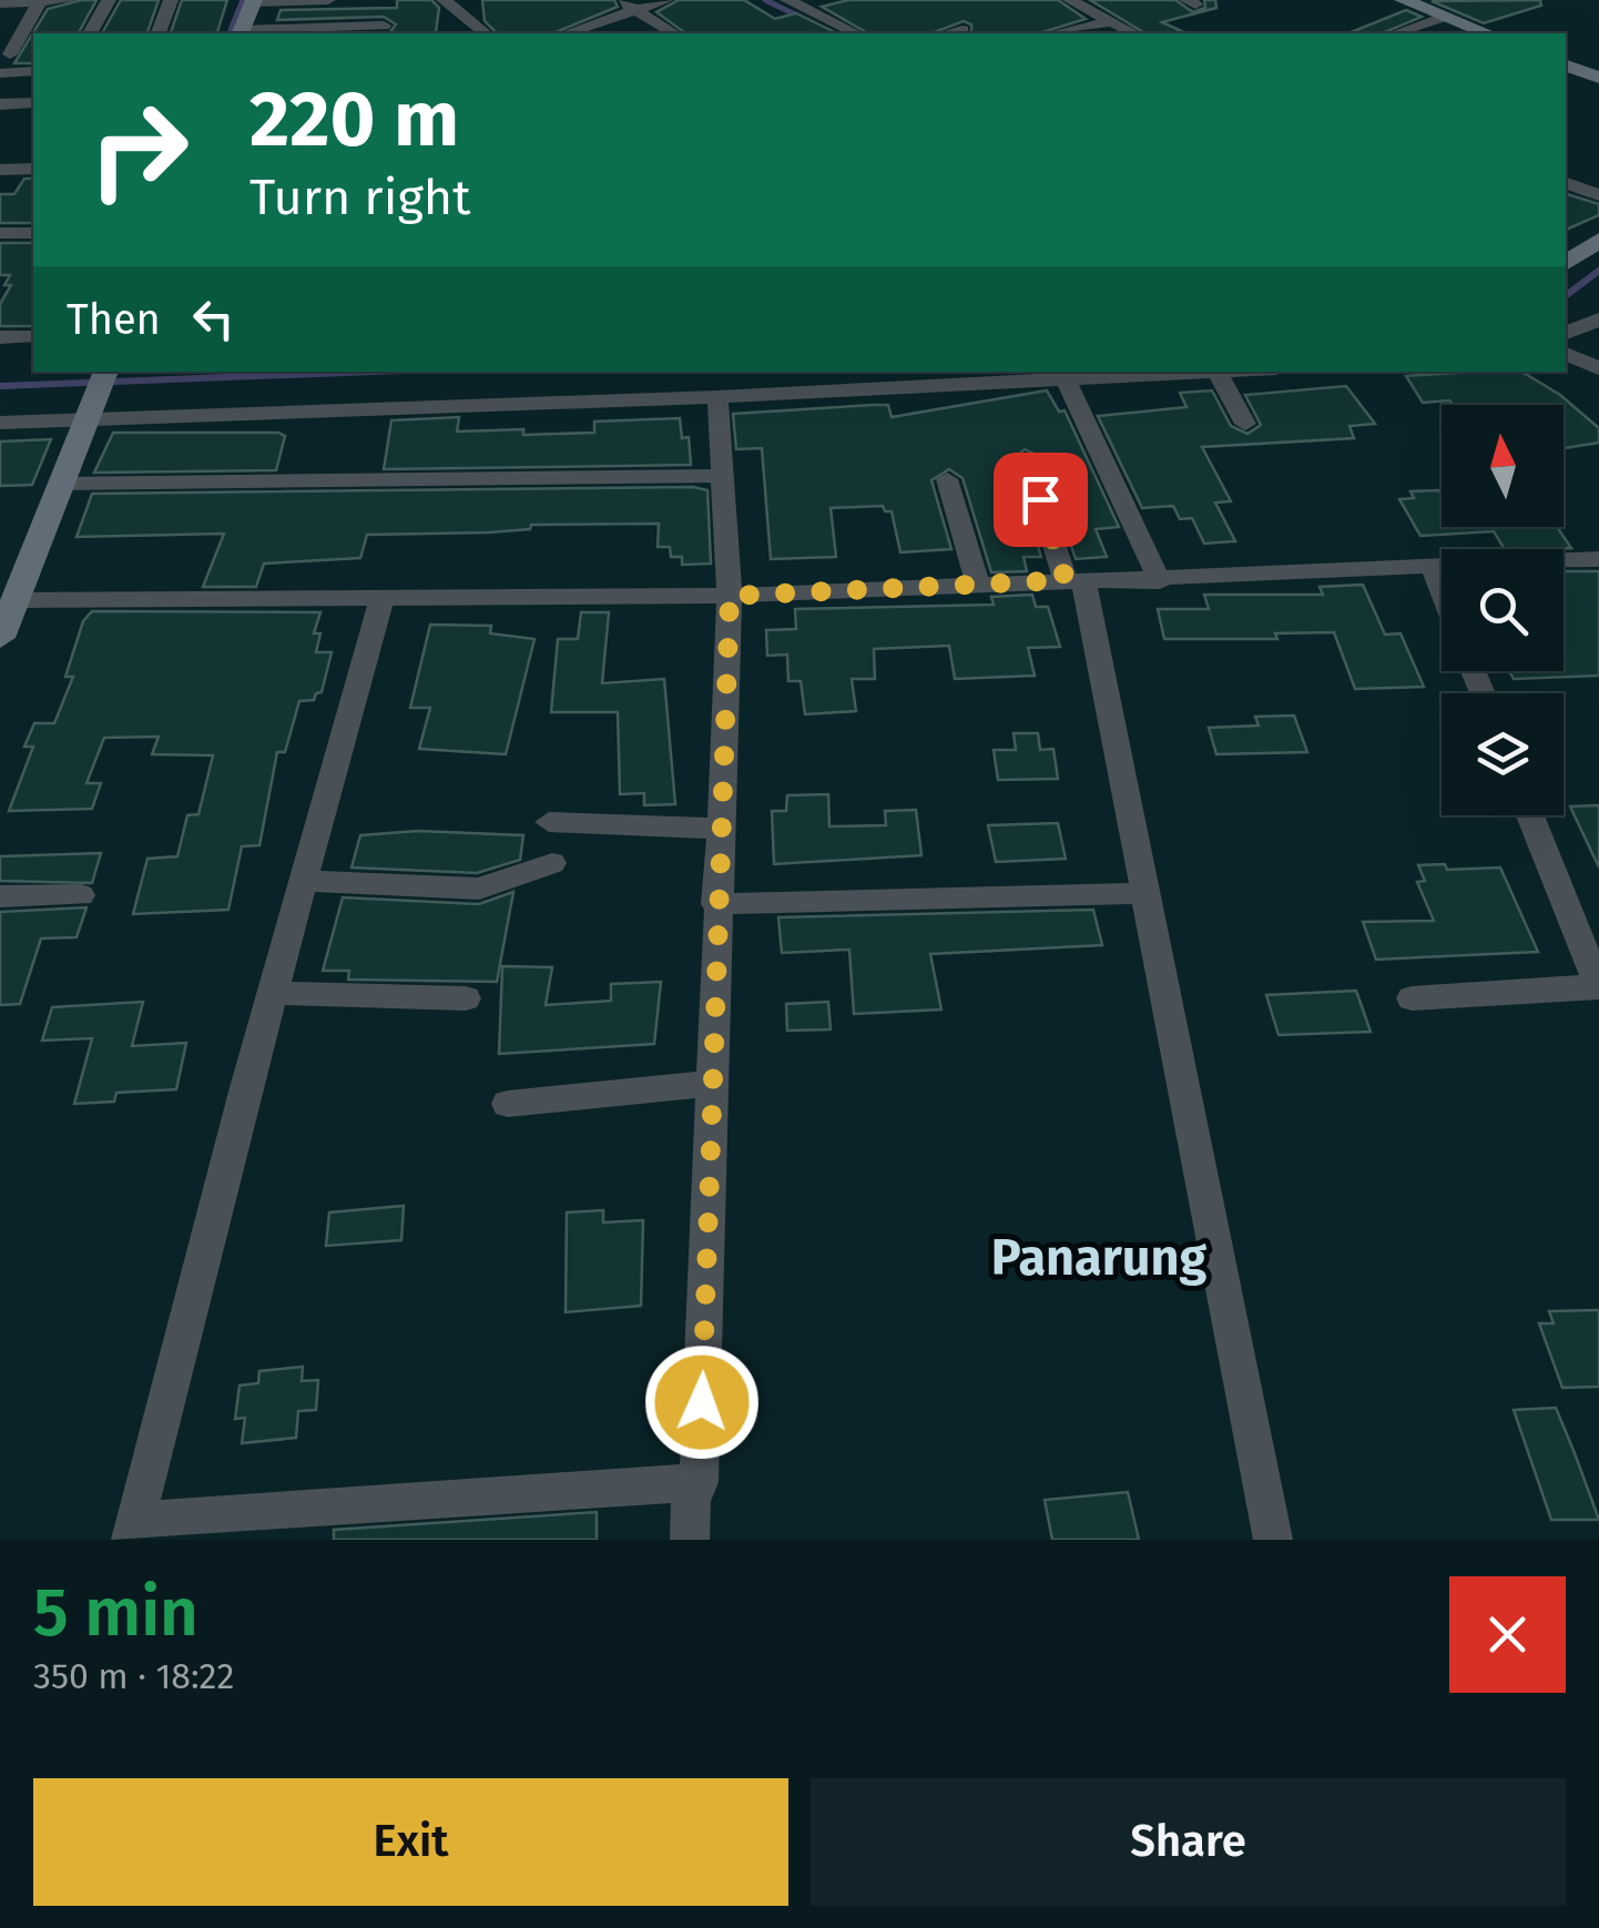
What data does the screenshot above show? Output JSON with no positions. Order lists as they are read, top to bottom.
{
  "districts": ["Panarung"],
  "north": "top",
  "page": {
    "turn": ["220 m", "Turn right"],
    "then": "Then",
    "heading": ["5 min", "350 m · 18:22"],
    "buttons": ["Exit", "Share"]
  }
}
